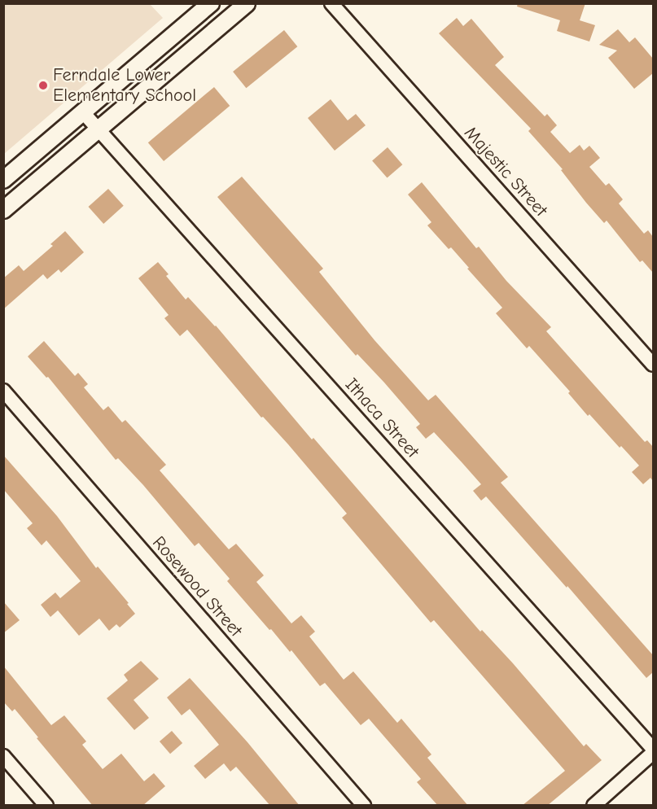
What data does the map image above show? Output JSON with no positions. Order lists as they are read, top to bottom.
{
  "streets": {
    "street": ["Majestic Street", "Ithaca Street", "Rosewood Street"]
  },
  "places": ["Ferndale Lower Elementary School"]
}
